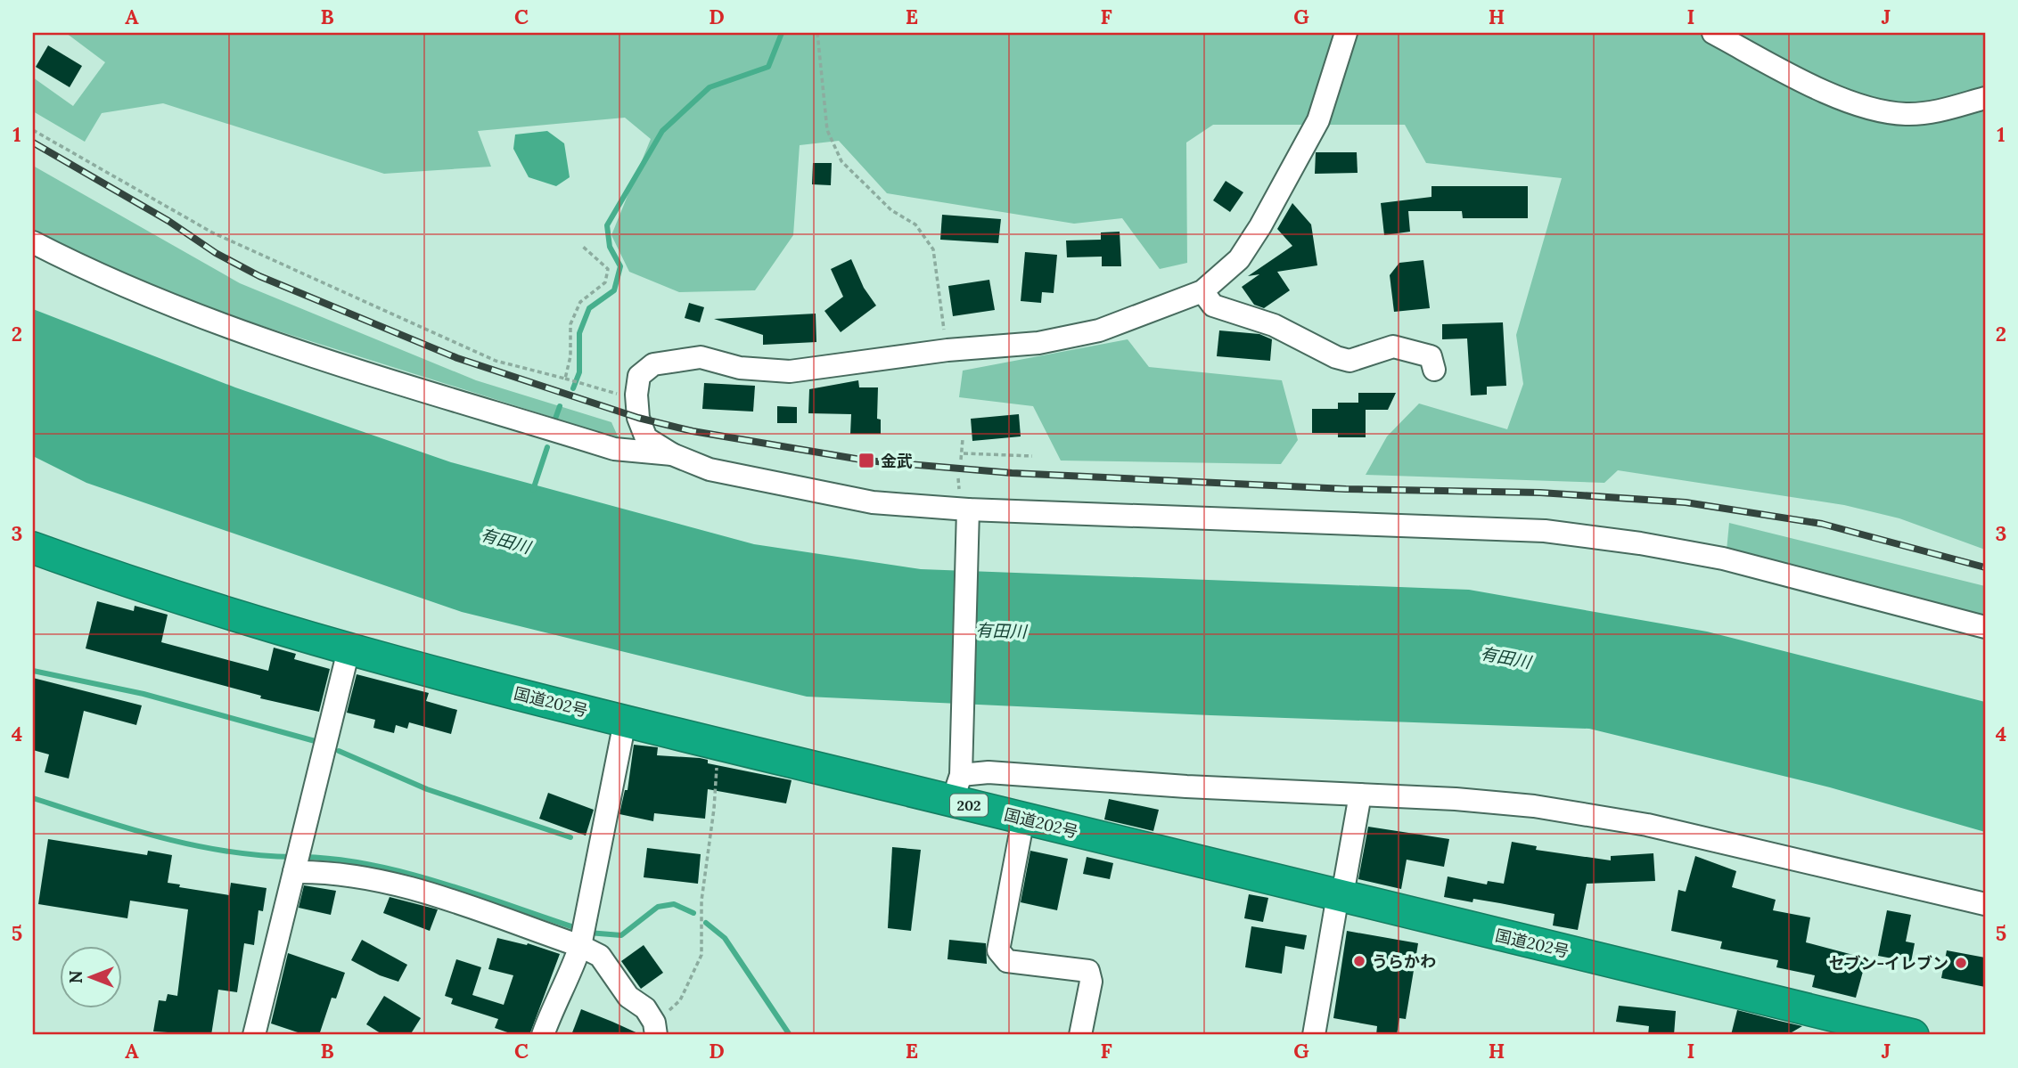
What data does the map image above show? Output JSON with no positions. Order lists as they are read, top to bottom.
{
  "streets": {
    "highway": ["国道202号", "202"]
  },
  "water": ["有田川"],
  "places": {
    "transit": ["金武"],
    "other": ["うらかわ", "セブン-イレブン"]
  },
  "north": "left",
  "grid": {
    "columns": [
      "A",
      "B",
      "C",
      "D",
      "E",
      "F",
      "G",
      "H",
      "I",
      "J"
    ],
    "rows": [
      "1",
      "2",
      "3",
      "4",
      "5"
    ]
  }
}
